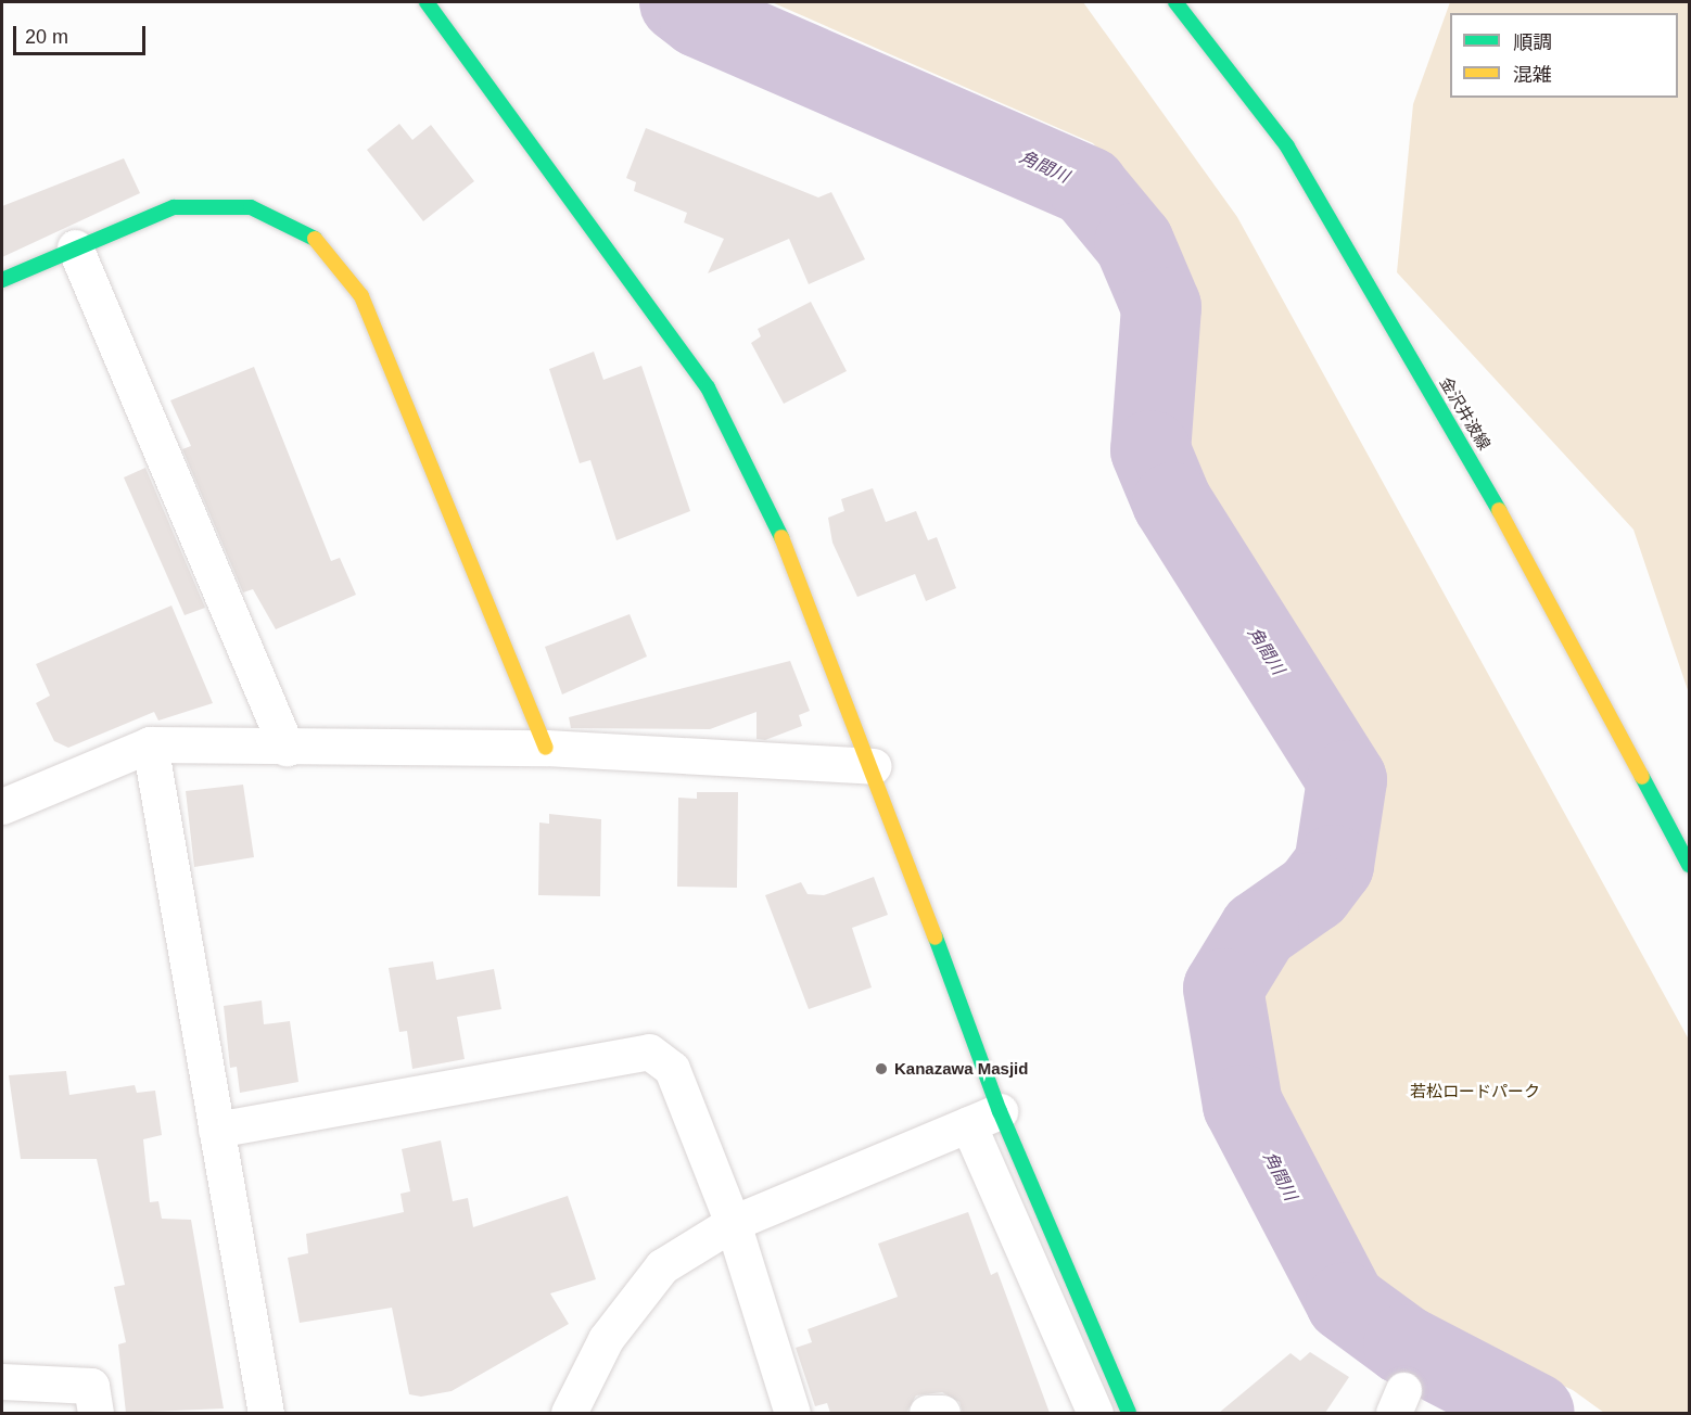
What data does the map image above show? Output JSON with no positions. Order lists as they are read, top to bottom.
{
  "streets": {
    "street": ["金沢井波線"]
  },
  "water": ["角間川"],
  "parks": ["若松ロードパーク"],
  "places": ["Kanazawa Masjid"],
  "legend": ["順調", "混雑"],
  "scale_bar": "20 m"
}
